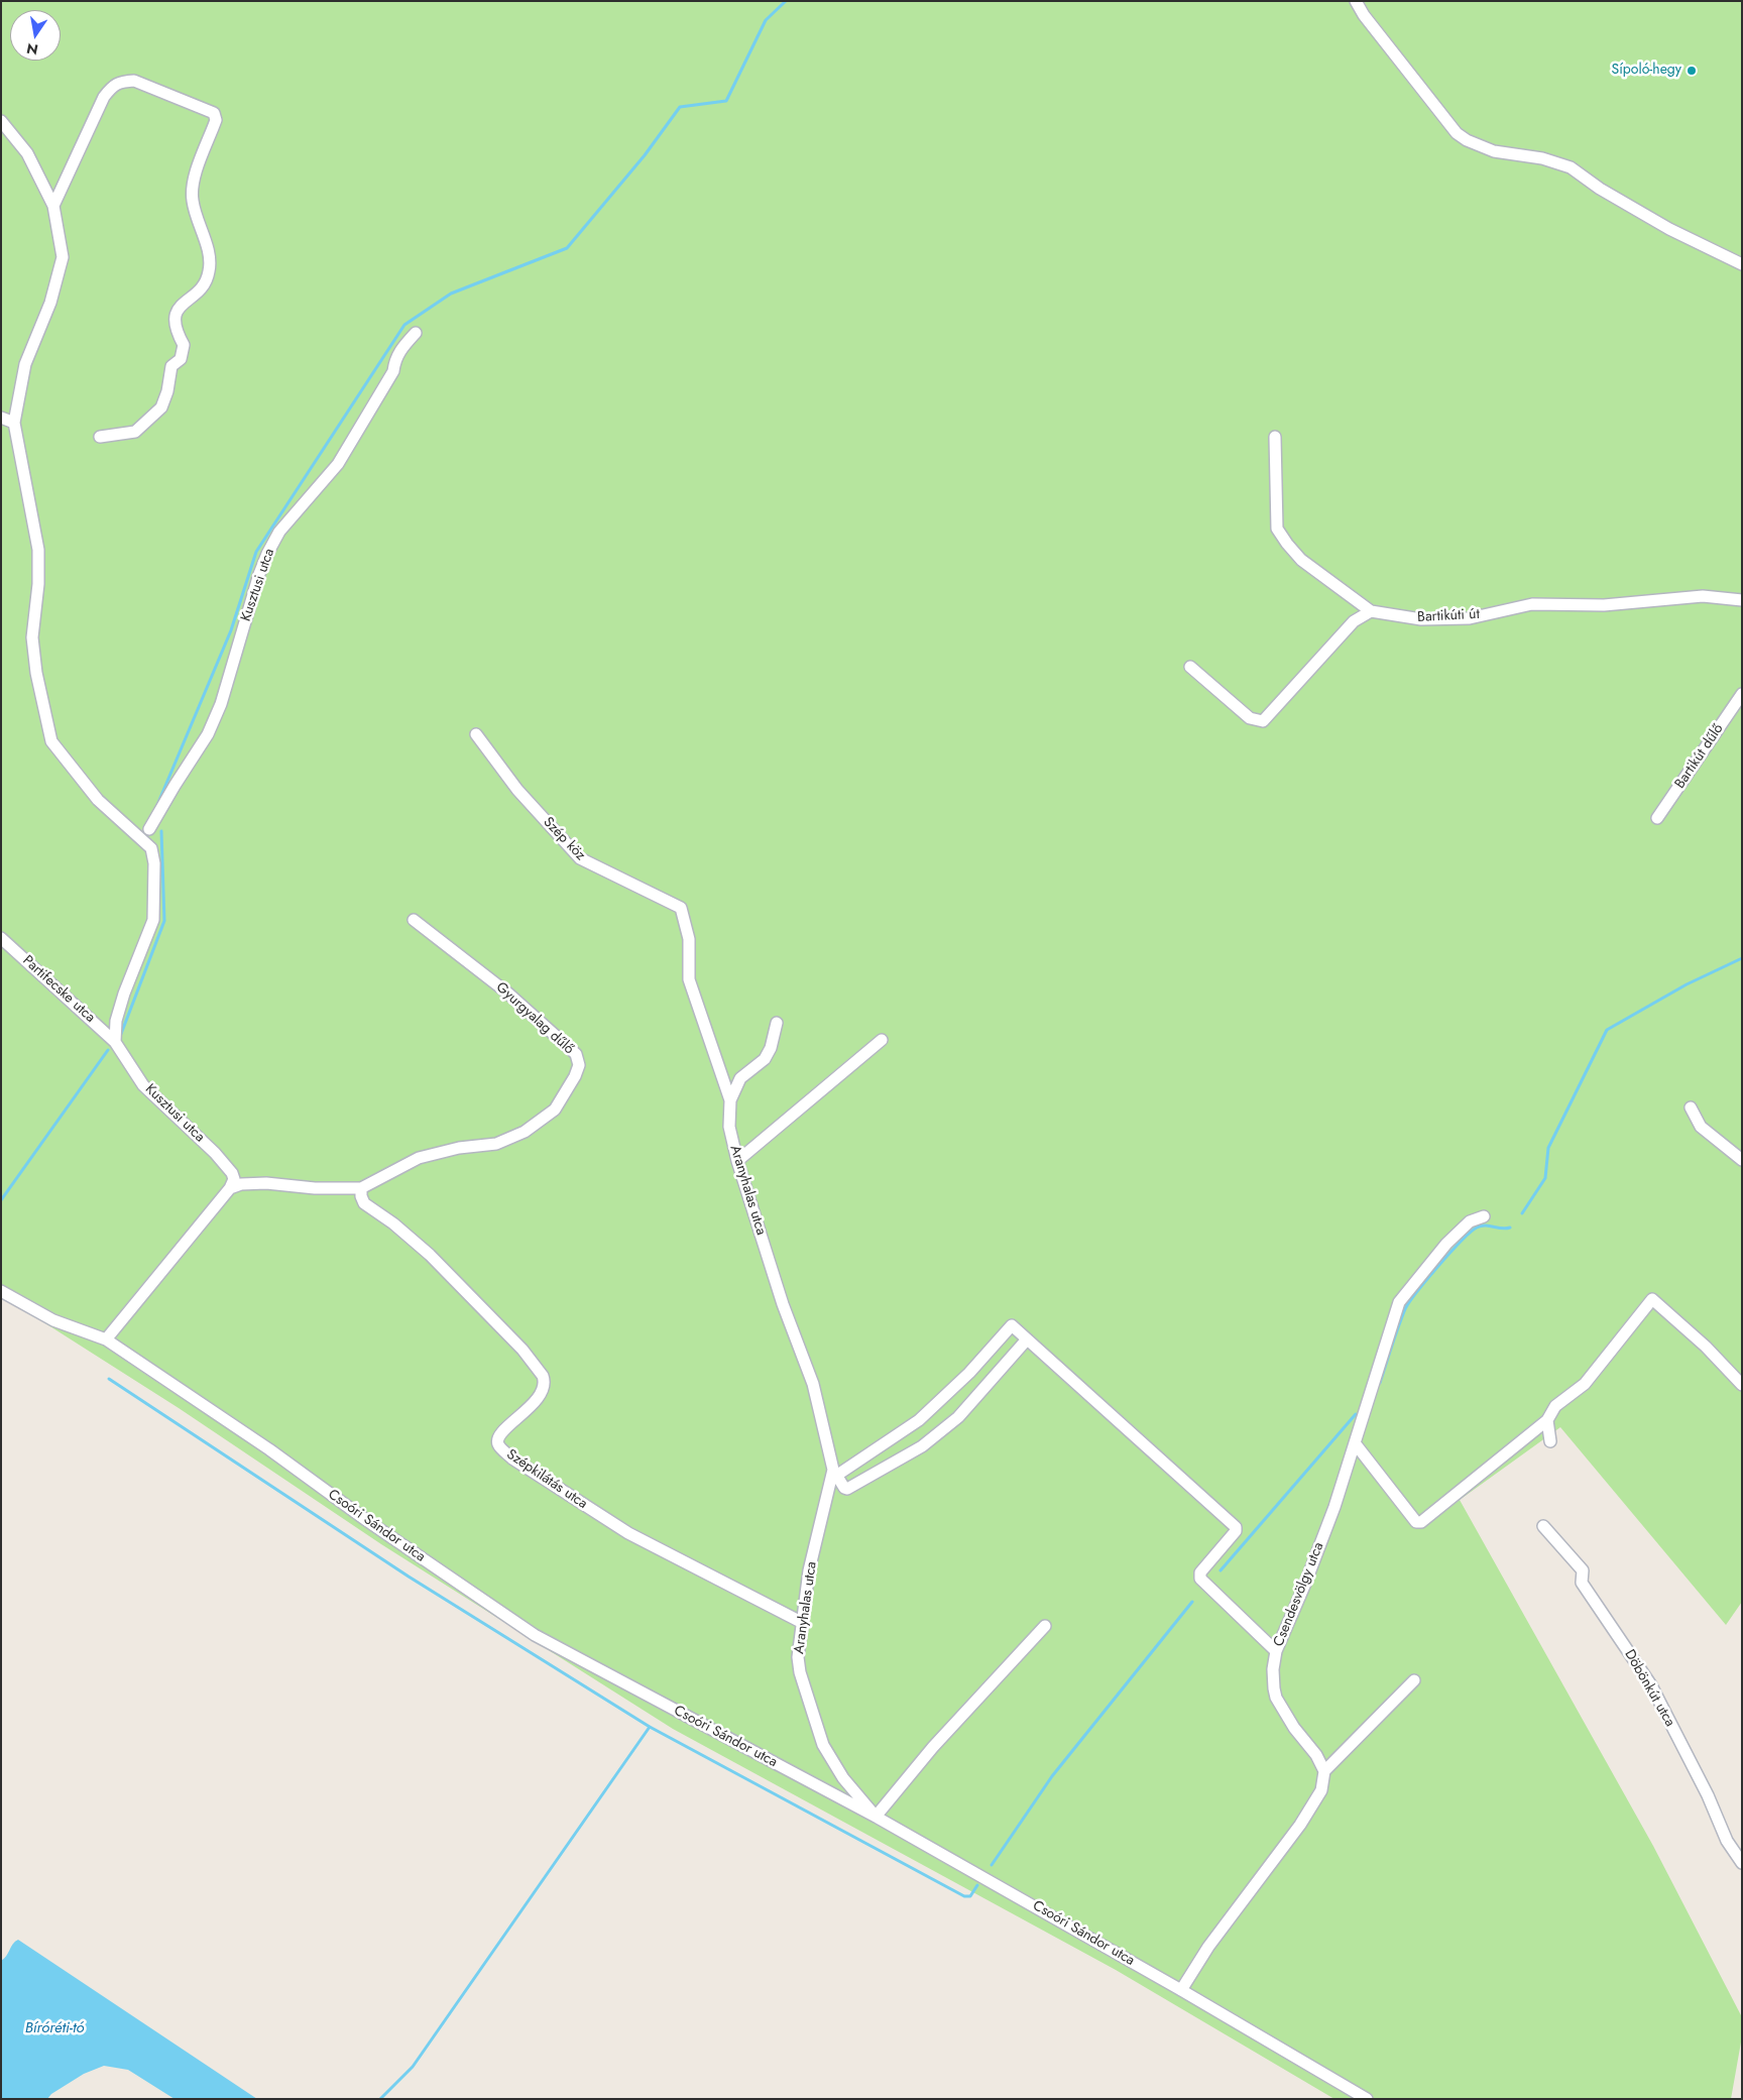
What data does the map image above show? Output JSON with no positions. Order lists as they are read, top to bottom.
{
  "streets": {
    "street": [
      "Kusztusi utca",
      "Bartikúti út",
      "Bartikút dűlő",
      "Szép köz",
      "Partifecske utca",
      "Gyurgyalag dűlő",
      "Aranyhalas utca",
      "Szépkilátás utca",
      "Csoóri Sándor utca",
      "Csendesvölgy utca",
      "Döbönkút utca"
    ]
  },
  "crossings": [
    ["Kusztusi utca", "Partifecske utca"],
    ["Kusztusi utca", "Gyurgyalag dűlő"],
    ["Szép köz", "Aranyhalas utca"],
    ["Gyurgyalag dűlő", "Szépkilátás utca"],
    ["Aranyhalas utca", "Szépkilátás utca"],
    ["Aranyhalas utca", "Csoóri Sándor utca"]
  ],
  "water": ["Bíróréti-tó"],
  "places": ["Sípoló-hegy"],
  "north": "bottom"
}
